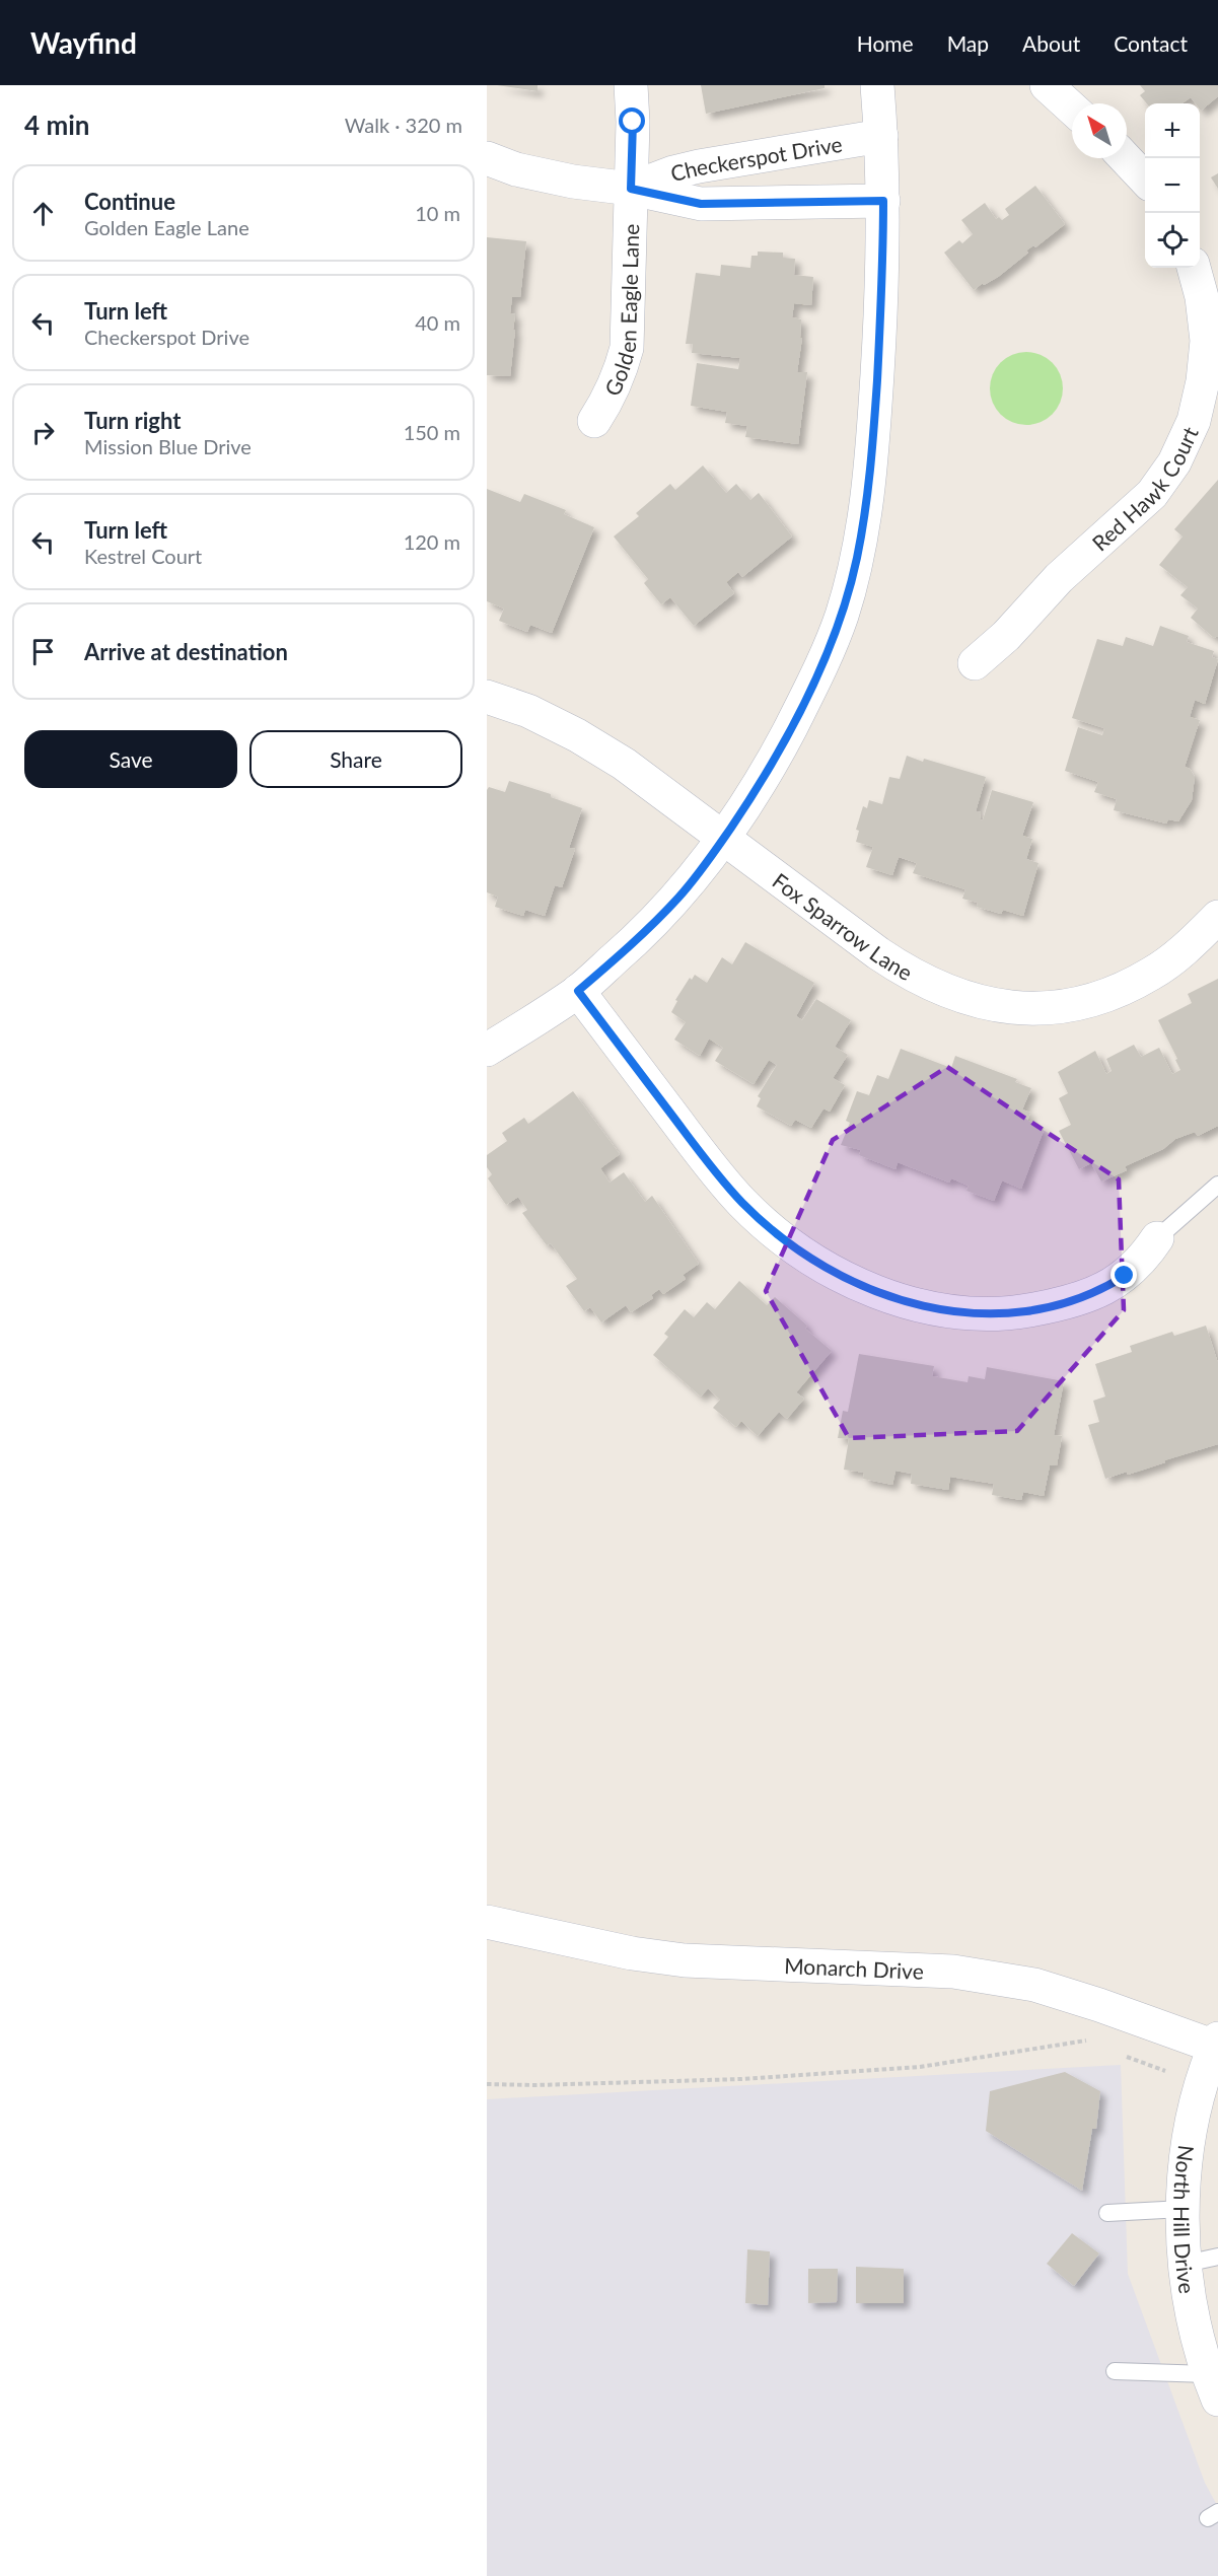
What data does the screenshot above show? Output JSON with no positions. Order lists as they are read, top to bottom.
{
  "streets": {
    "street": [
      "Checkerspot Drive",
      "Golden Eagle Lane",
      "Red Hawk Court",
      "Fox Sparrow Lane",
      "Monarch Drive",
      "North Hill Drive"
    ]
  },
  "crossings": [
    ["Checkerspot Drive", "Golden Eagle Lane"],
    ["Monarch Drive", "North Hill Drive"]
  ],
  "north": "top left",
  "page": {
    "header": "Wayfind",
    "nav": [
      "Home",
      "Map",
      "About",
      "Contact"
    ],
    "heading": ["4 min", "Walk · 320 m"],
    "map_buttons": ["+", "−"],
    "list": [
      ["Continue", "Golden Eagle Lane", "10 m"],
      ["Turn left", "Checkerspot Drive", "40 m"],
      ["Turn right", "Mission Blue Drive", "150 m"],
      ["Turn left", "Kestrel Court", "120 m"],
      "Arrive at destination"
    ],
    "buttons": ["Save", "Share"]
  }
}
